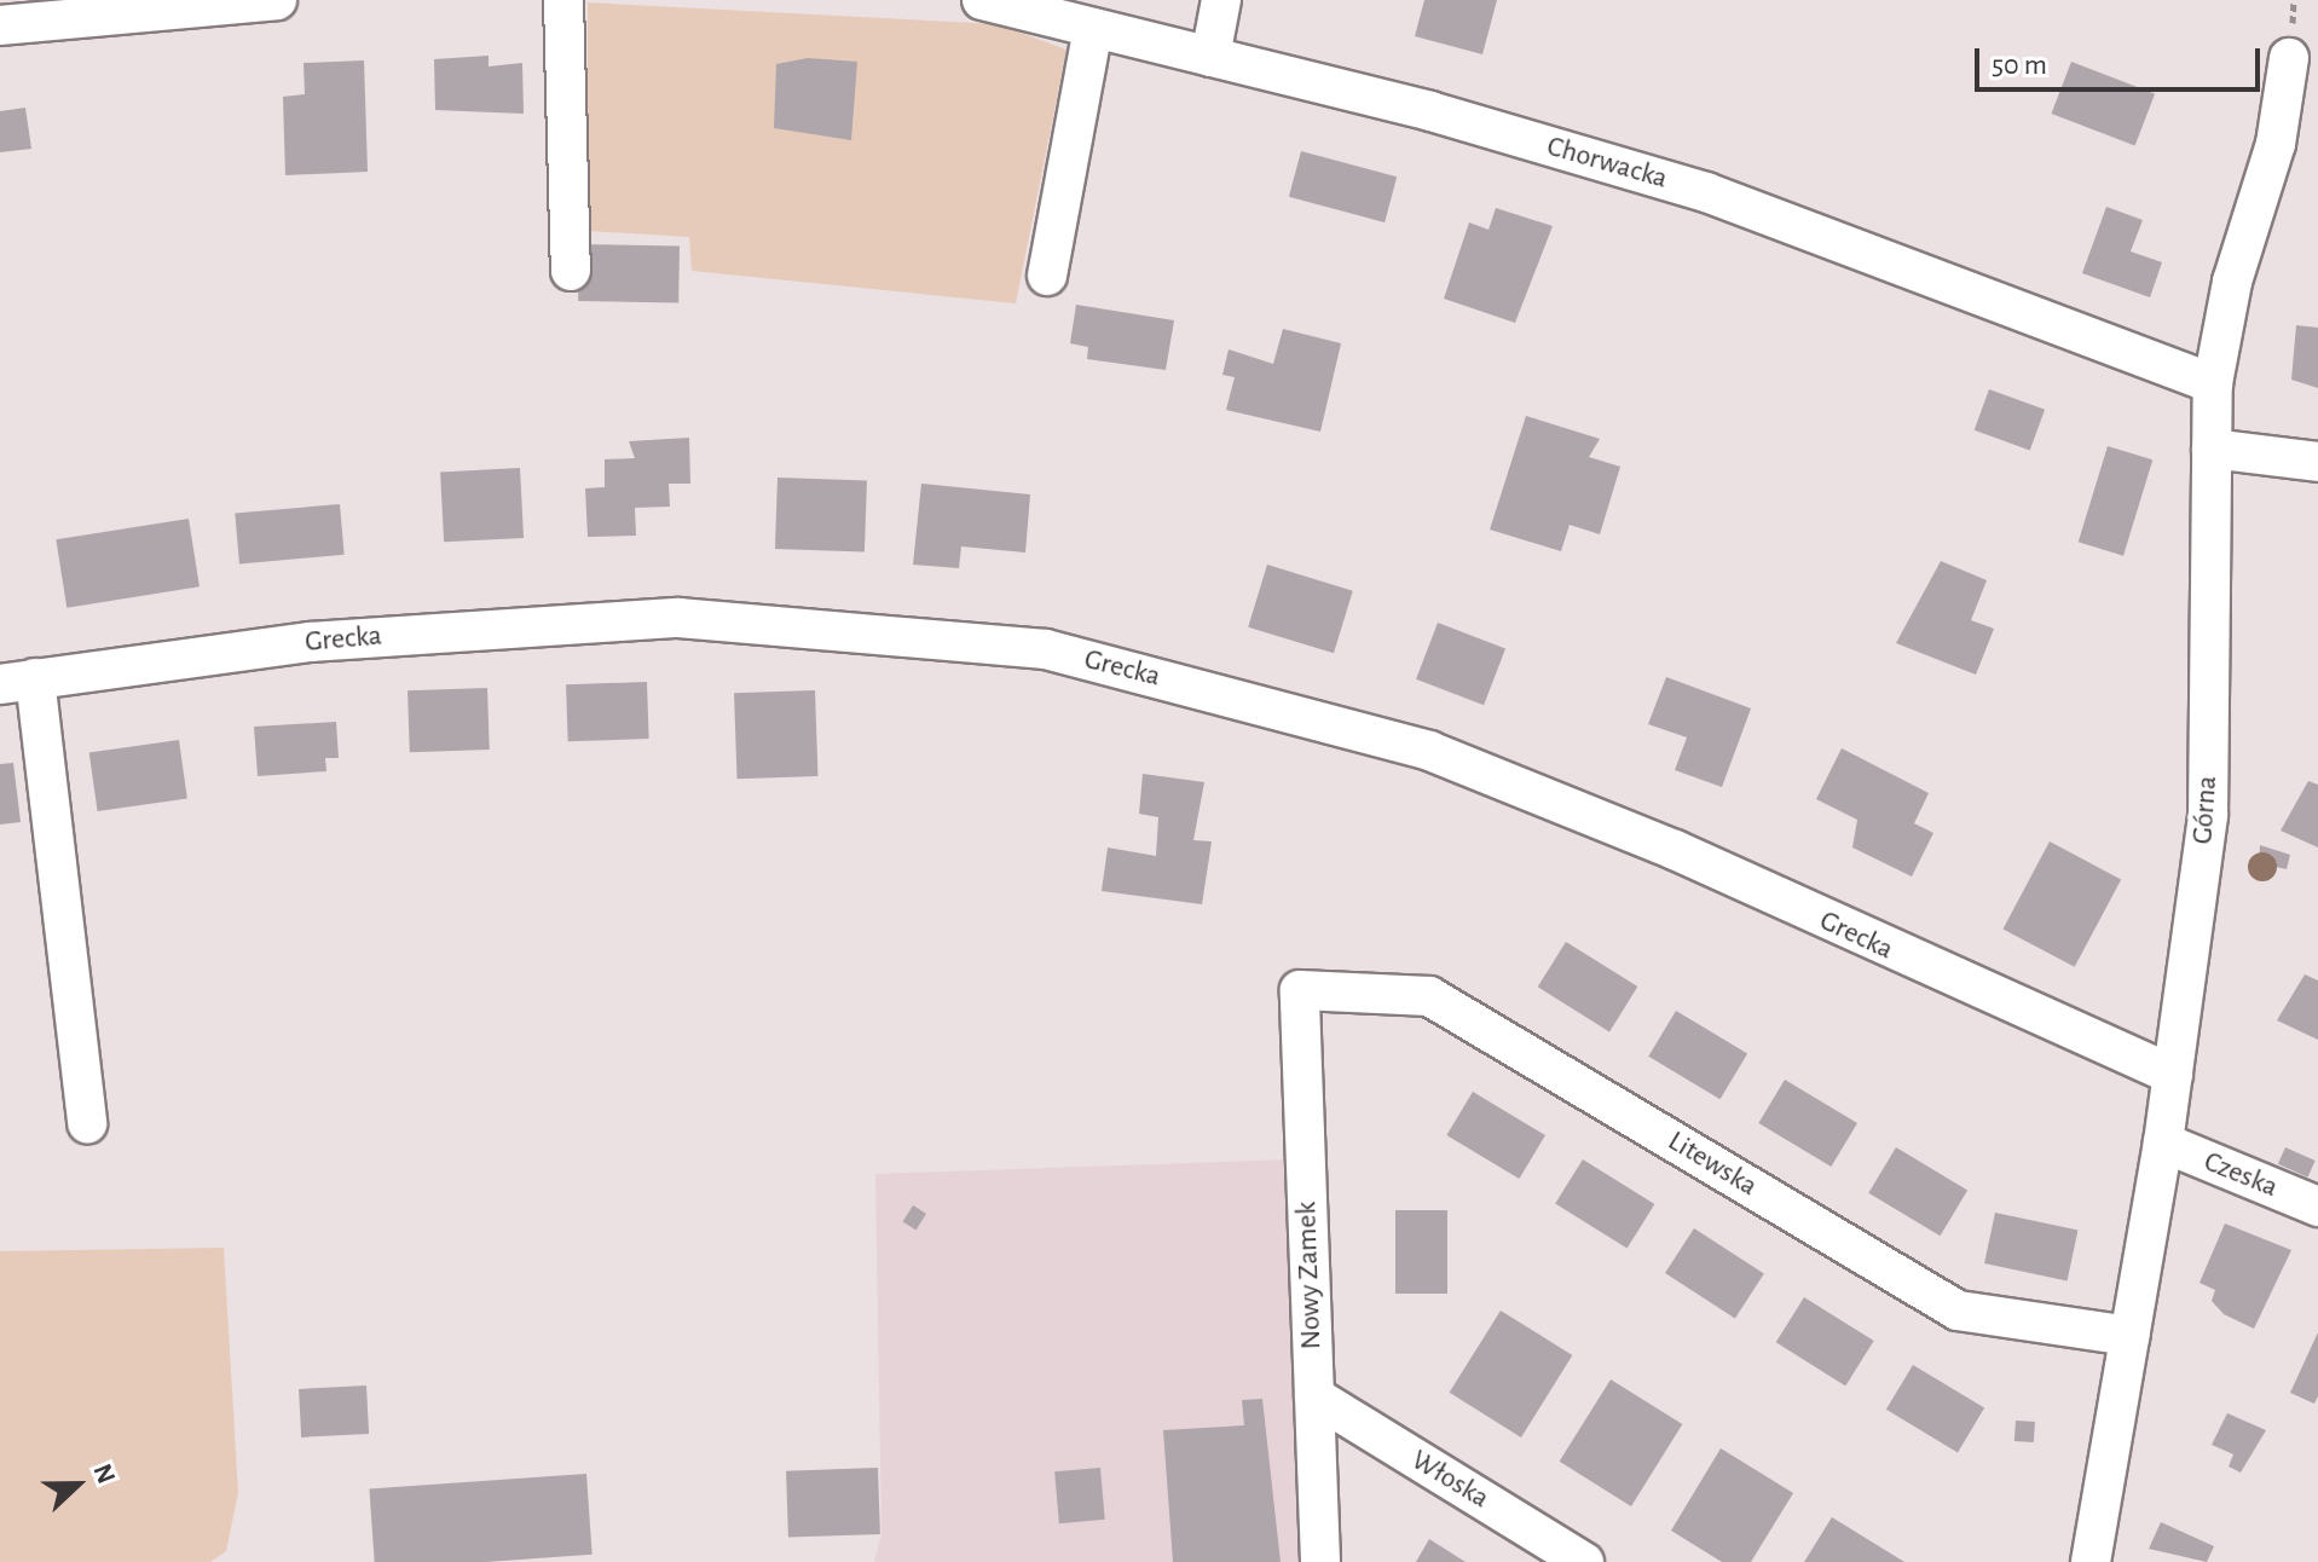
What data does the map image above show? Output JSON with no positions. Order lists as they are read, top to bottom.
{
  "streets": {
    "street": [
      "Chorwacka",
      "Grecka",
      "Górna",
      "Litewska",
      "Czeska",
      "Nowy Zamek",
      "Włoska"
    ]
  },
  "crossings": [
    ["Chorwacka", "Górna"],
    ["Grecka", "Górna"],
    ["Górna", "Litewska"],
    ["Górna", "Czeska"],
    ["Litewska", "Nowy Zamek"],
    ["Nowy Zamek", "Włoska"]
  ],
  "scale_bar": "50 m",
  "north": "right"
}
